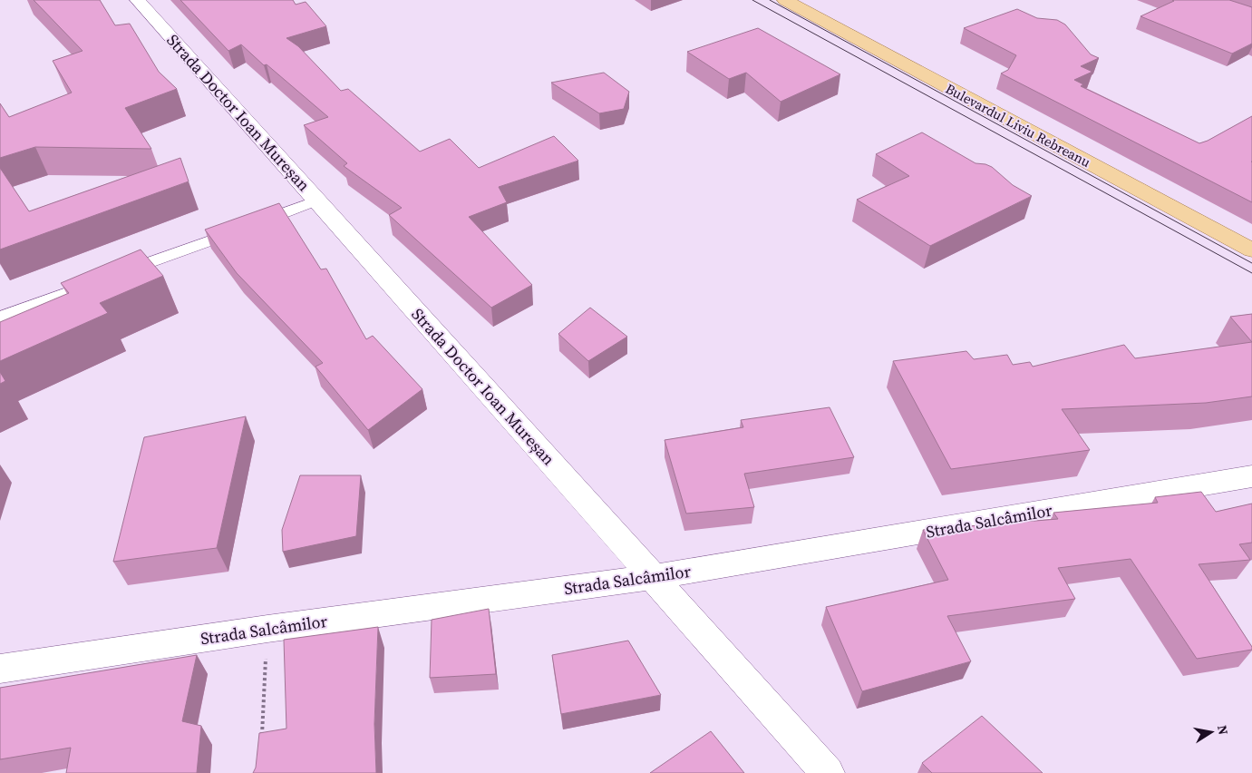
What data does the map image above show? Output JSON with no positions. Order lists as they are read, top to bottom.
{
  "streets": {
    "main road": ["Bulevardul Liviu Rebreanu"],
    "street": ["Strada Doctor Ioan Mureșan", "Strada Salcâmilor"]
  },
  "crossings": [
    ["Strada Doctor Ioan Mureșan", "Strada Salcâmilor"]
  ],
  "north": "right"
}
